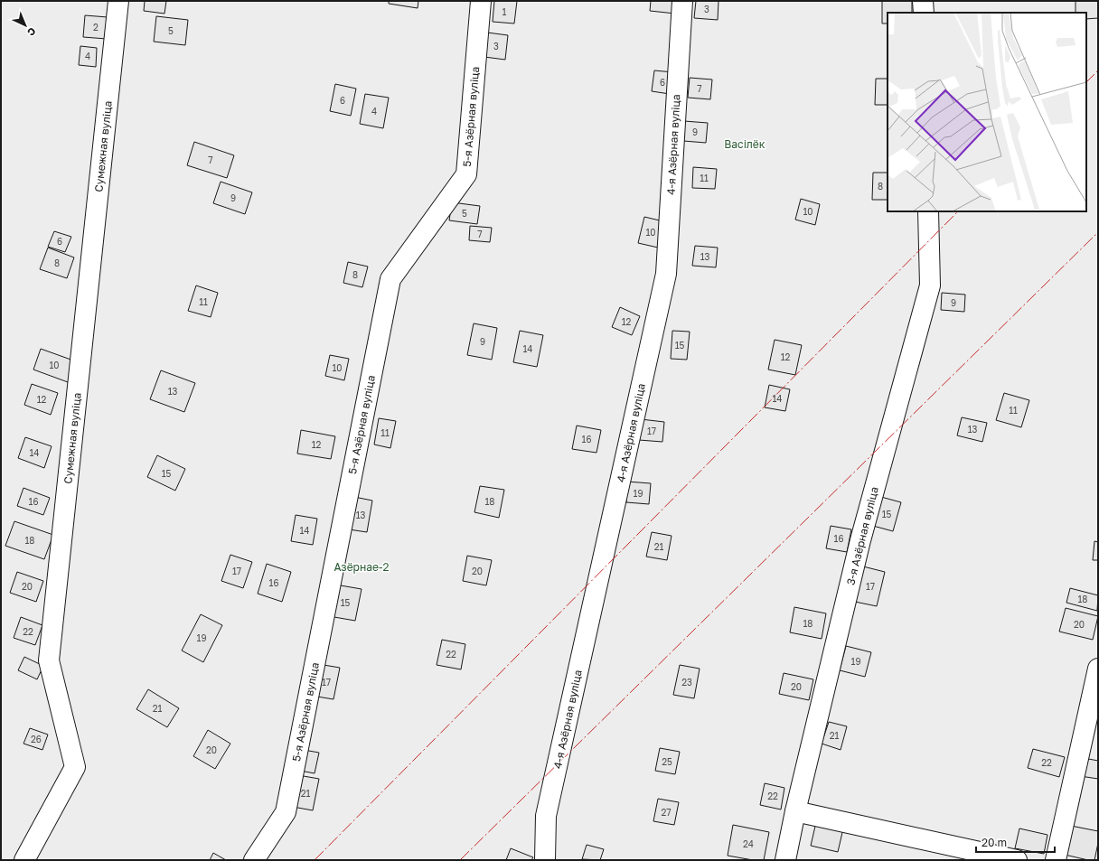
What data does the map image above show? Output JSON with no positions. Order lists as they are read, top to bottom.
{
  "streets": {
    "street": [
      "5-я Азёрная вуліца",
      "4-я Азёрная вуліца",
      "Сумежная вуліца",
      "3-я Азёрная вуліца"
    ]
  },
  "parks": ["Васілёк", "Азёрнае-2"],
  "house_numbers": [
    "3",
    "1",
    "2",
    "5",
    "3",
    "4",
    "6",
    "7",
    "6",
    "4",
    "9",
    "7",
    "11",
    "8",
    "9",
    "10",
    "5",
    "10",
    "7",
    "6",
    "13",
    "8",
    "8",
    "11",
    "9",
    "12",
    "9",
    "15",
    "14",
    "12",
    "10",
    "10",
    "13",
    "14",
    "12",
    "11",
    "13",
    "17",
    "11",
    "16",
    "12",
    "14",
    "15",
    "19",
    "16",
    "18",
    "15",
    "13",
    "14",
    "16",
    "18",
    "21",
    "17",
    "20",
    "16",
    "20",
    "17",
    "18",
    "15",
    "18",
    "20",
    "22",
    "19",
    "22",
    "19",
    "17",
    "23",
    "20",
    "21",
    "21",
    "26",
    "20",
    "25",
    "22",
    "21",
    "22",
    "27",
    "24"
  ],
  "scale_bar": "20 m",
  "north": "bottom right"
}
